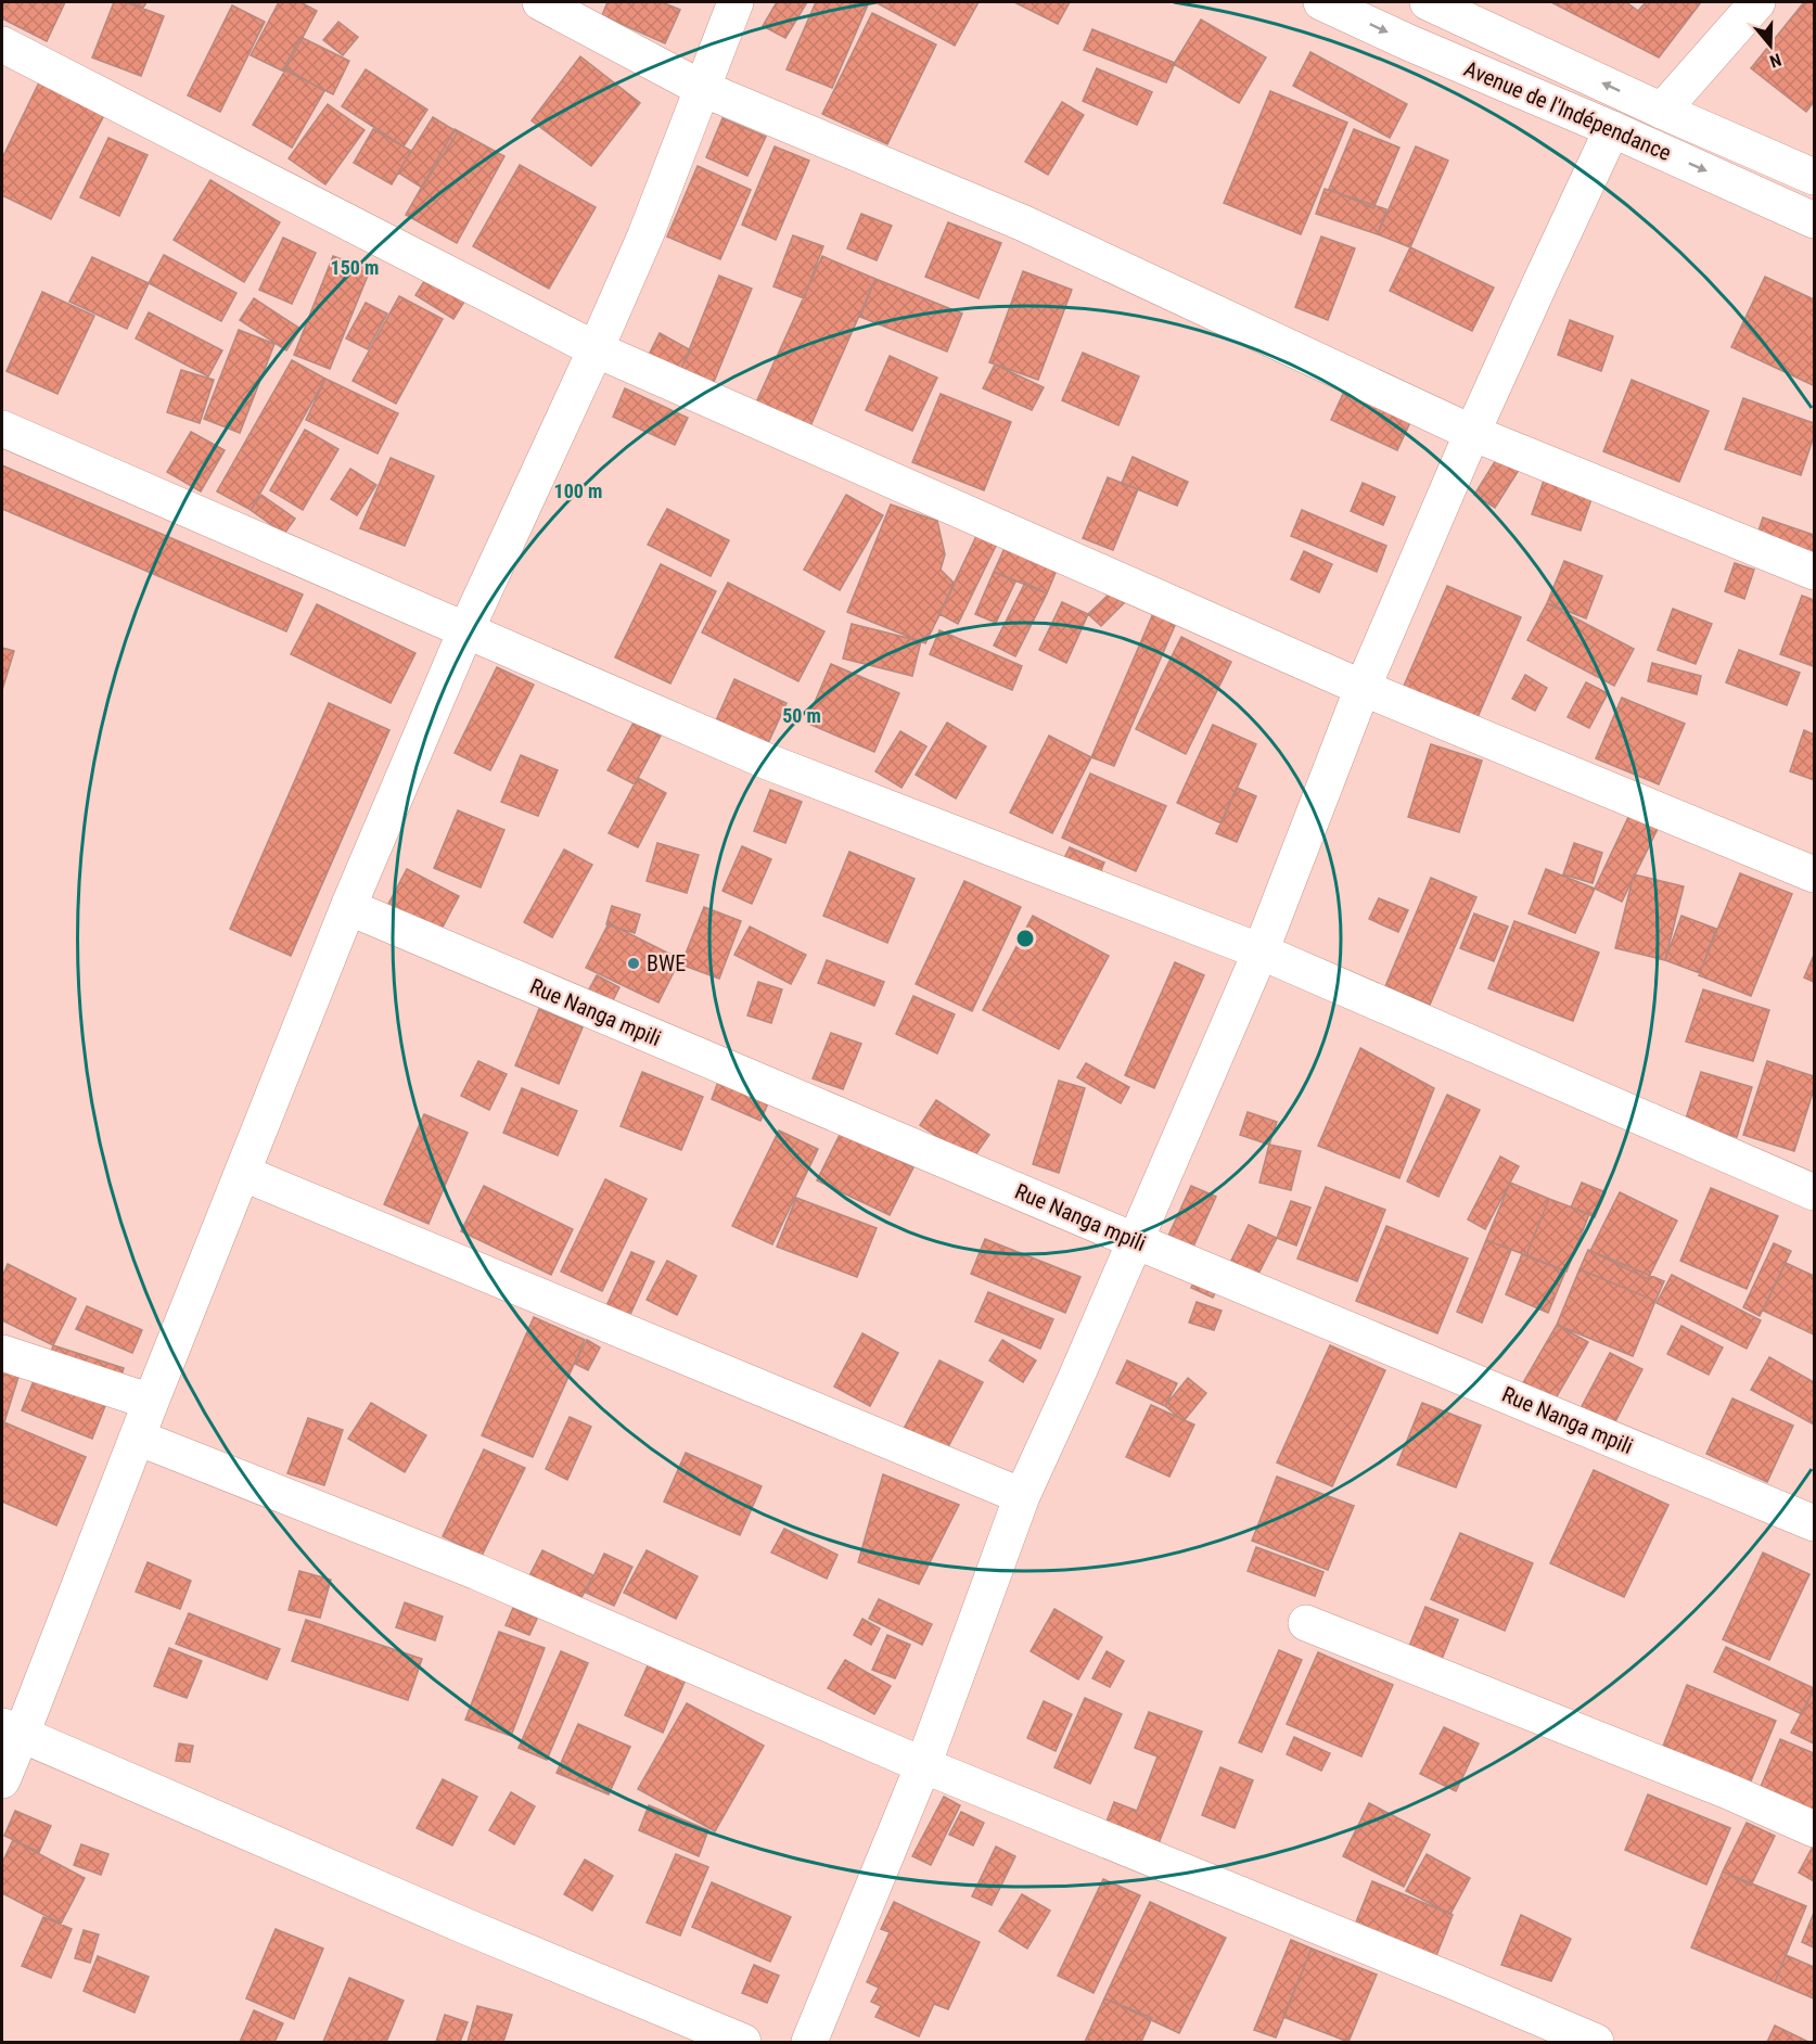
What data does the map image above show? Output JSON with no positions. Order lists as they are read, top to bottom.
{
  "streets": {
    "street": ["Avenue de l'Indépendance", "Rue Nanga mpili"]
  },
  "places": ["BWE"],
  "north": "bottom",
  "rings": ["150 m", "100 m", "50 m"]
}
